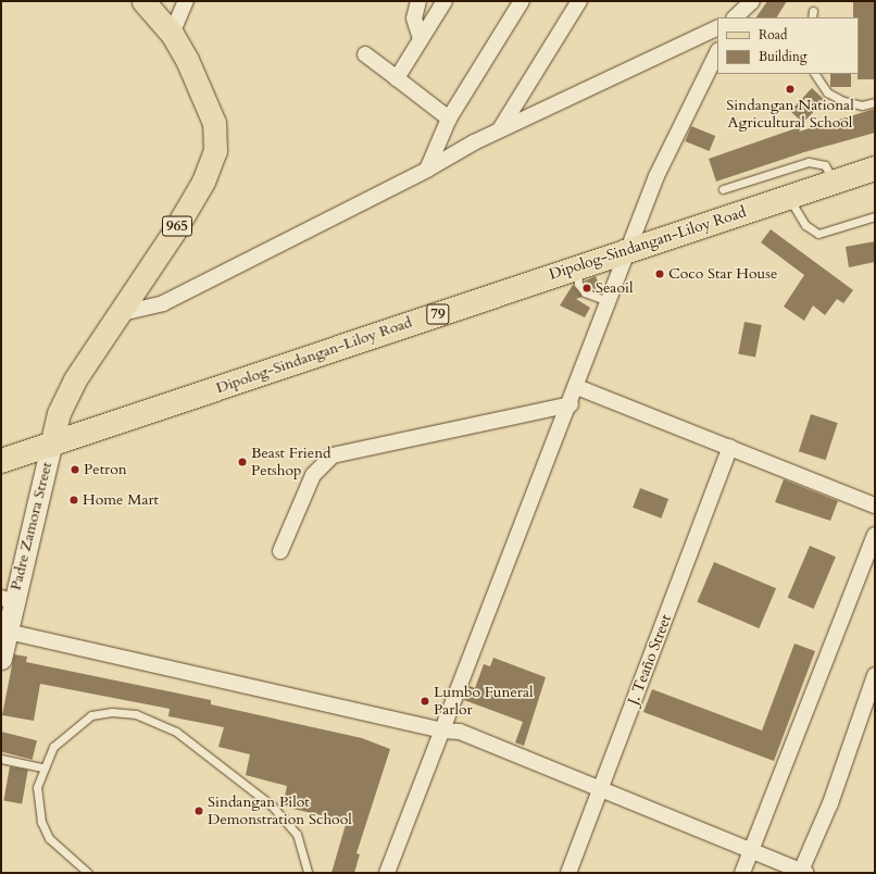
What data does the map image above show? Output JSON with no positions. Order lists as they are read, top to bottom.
{
  "streets": {
    "highway": ["Dipolog-Sindangan-Liloy Road", "79"],
    "main road": ["965"],
    "street": ["Padre Zamora Street", "J. Teaño Street"]
  },
  "crossings": [
    ["965", "Dipolog-Sindangan-Liloy Road"],
    ["965", "Padre Zamora Street"],
    ["Dipolog-Sindangan-Liloy Road", "Padre Zamora Street"]
  ],
  "places": [
    "Sindangan National Agricultural School",
    "Coco Star House",
    "Seaoil",
    "Beast Friend Petshop",
    "Petron",
    "Home Mart",
    "Lumbo Funeral Parlor",
    "Sindangan Pilot Demonstration School"
  ],
  "legend": ["Road", "Building"]
}
